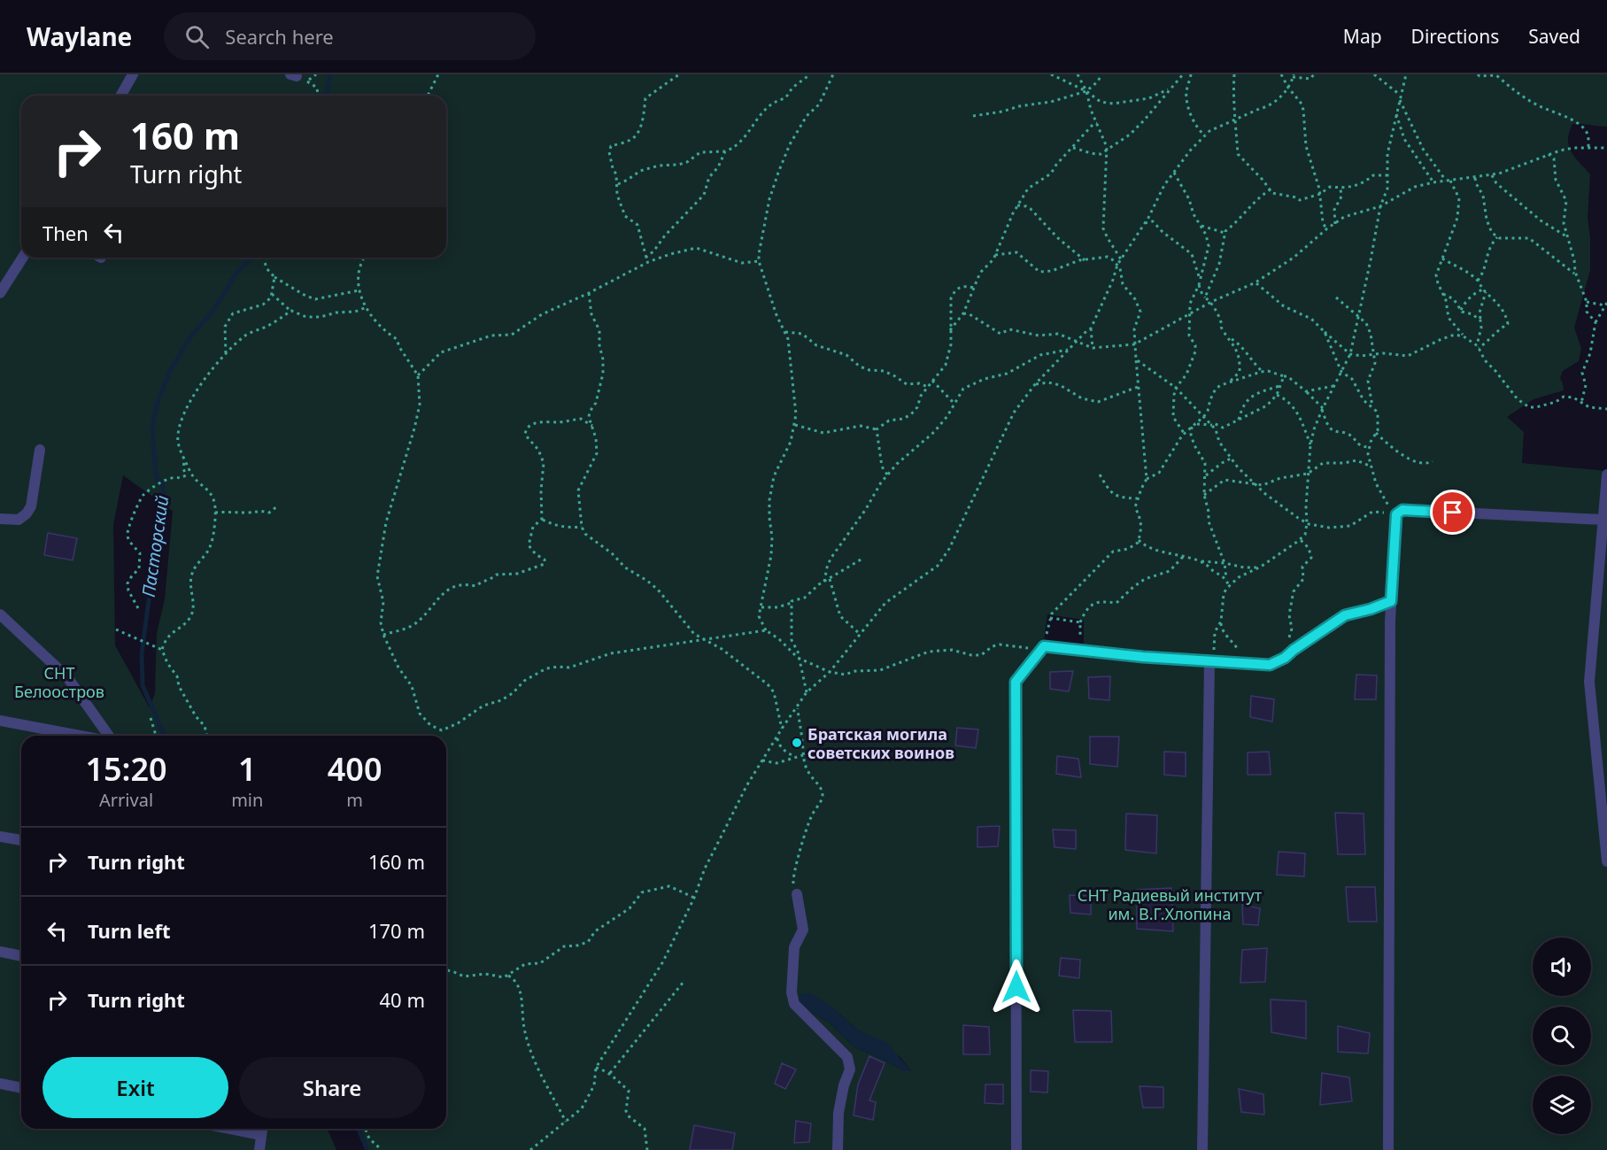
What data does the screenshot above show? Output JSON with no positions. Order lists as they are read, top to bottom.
{
  "water": ["Пасторский"],
  "parks": ["СНТ Белоостров", "СНТ Радиевый институт им. В.Г.Хлопина"],
  "places": ["Братская могила советских воинов"],
  "page": {
    "header": "Waylane",
    "search": "Search here",
    "nav": ["Map", "Directions", "Saved"],
    "turn": ["160 m", "Turn right"],
    "then": "Then",
    "eta": [
      "15:20",
      "Arrival",
      "1",
      "min",
      "400",
      "m"
    ],
    "list": [
      {
        "name": "Turn right",
        "value": "160 m"
      },
      {
        "name": "Turn left",
        "value": "170 m"
      },
      {
        "name": "Turn right",
        "value": "40 m"
      }
    ],
    "buttons": ["Exit", "Share"]
  }
}
